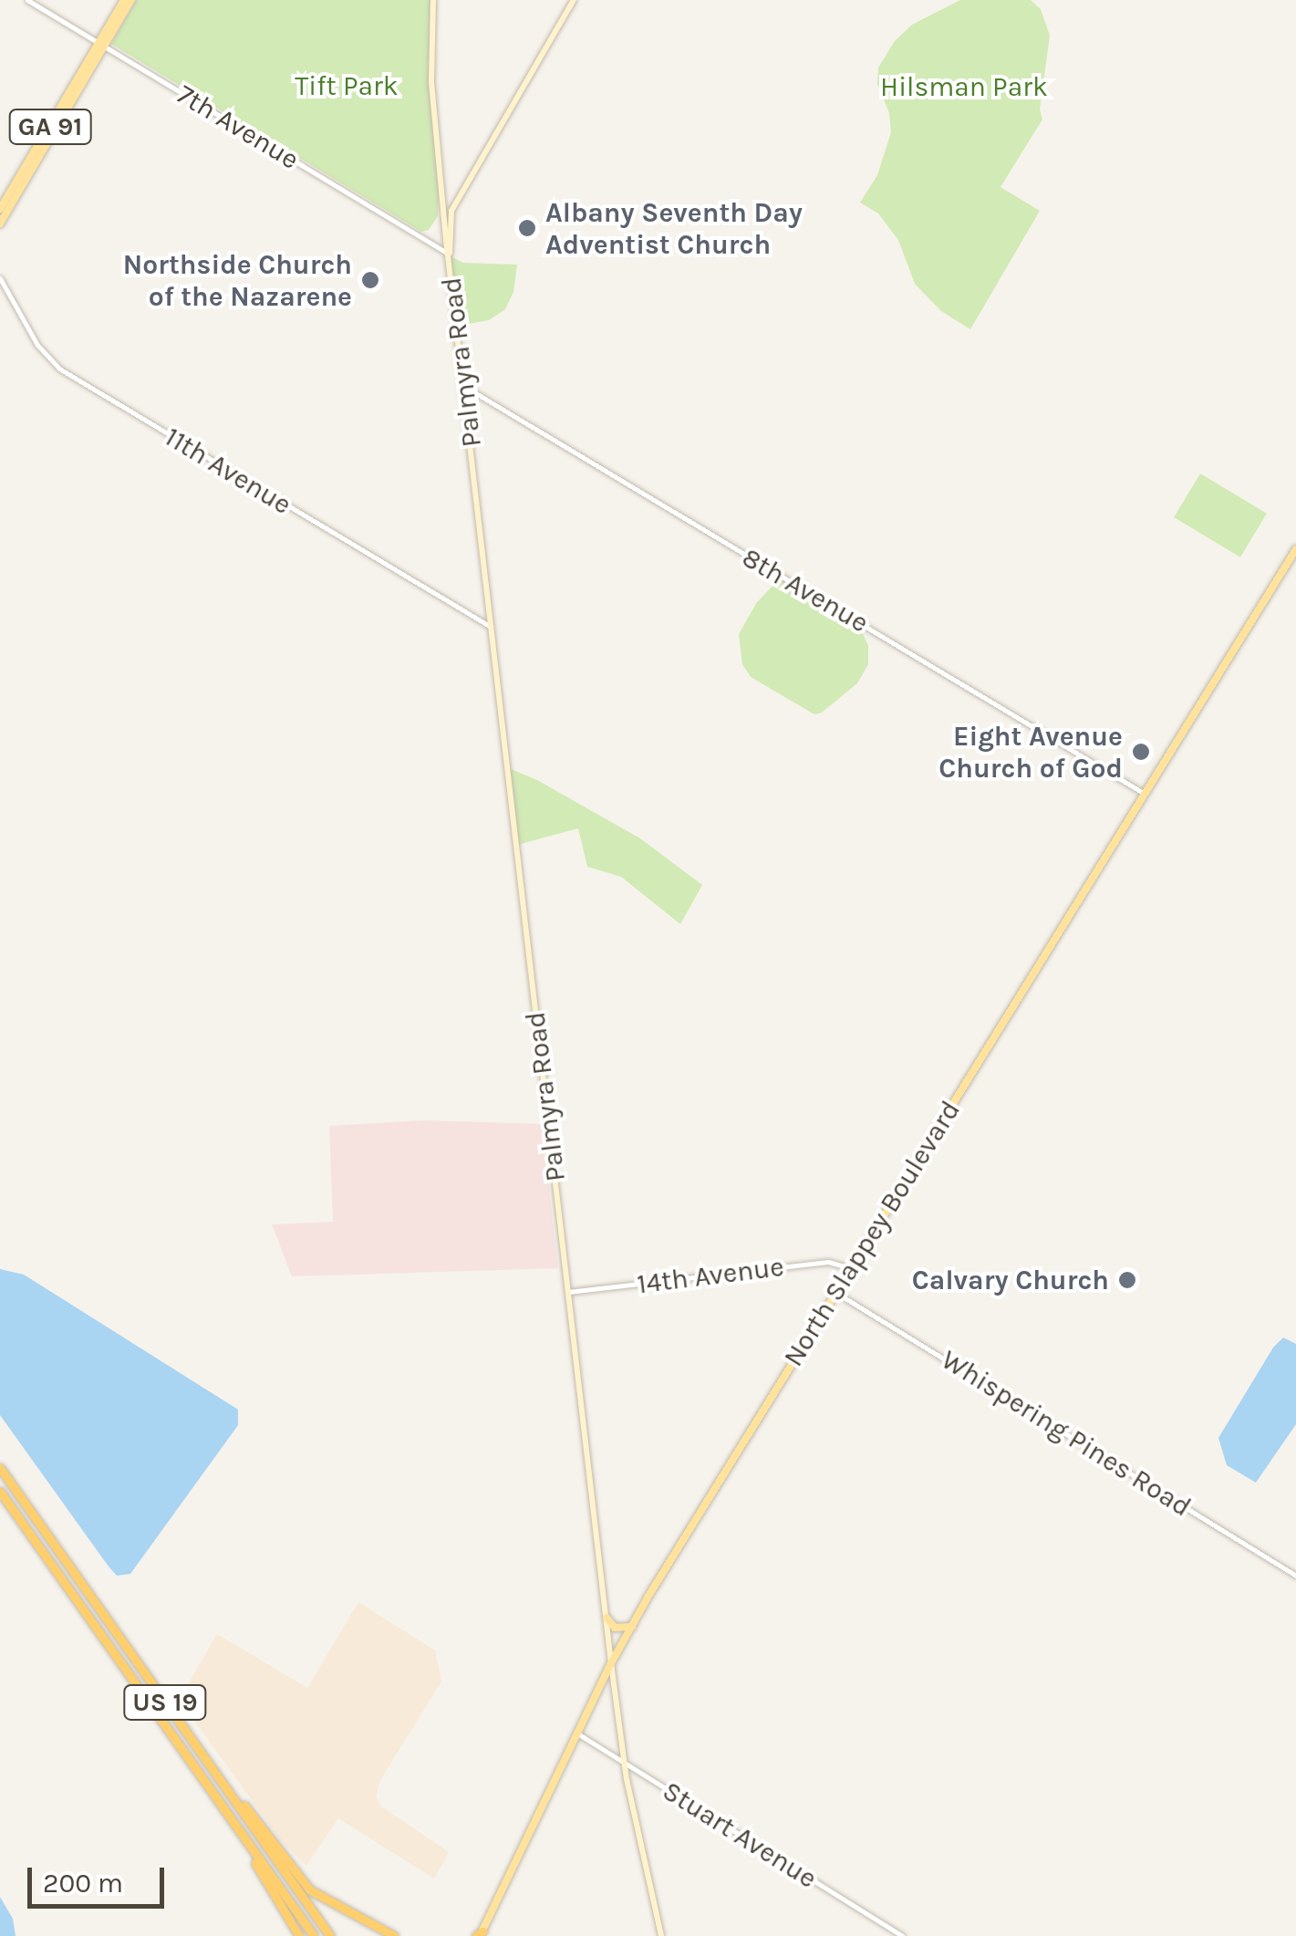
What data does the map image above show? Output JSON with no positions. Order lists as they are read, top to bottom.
{
  "streets": {
    "highway": ["US 19"],
    "main road": ["GA 91", "Palmyra Road", "North Slappey Boulevard"],
    "street": [
      "7th Avenue",
      "11th Avenue",
      "8th Avenue",
      "14th Avenue",
      "Whispering Pines Road",
      "Stuart Avenue"
    ]
  },
  "crossings": [
    ["GA 91", "7th Avenue"],
    ["7th Avenue", "Palmyra Road"],
    ["Palmyra Road", "11th Avenue"],
    ["Palmyra Road", "8th Avenue"],
    ["Palmyra Road", "North Slappey Boulevard"],
    ["Palmyra Road", "14th Avenue"],
    ["Palmyra Road", "Stuart Avenue"],
    ["8th Avenue", "North Slappey Boulevard"],
    ["North Slappey Boulevard", "14th Avenue"],
    ["North Slappey Boulevard", "Whispering Pines Road"],
    ["North Slappey Boulevard", "Stuart Avenue"]
  ],
  "parks": ["Tift Park", "Hilsman Park"],
  "places": [
    "Albany Seventh Day Adventist Church",
    "Northside Church of the Nazarene",
    "Eight Avenue Church of God",
    "Calvary Church"
  ],
  "scale_bar": "200 m"
}
